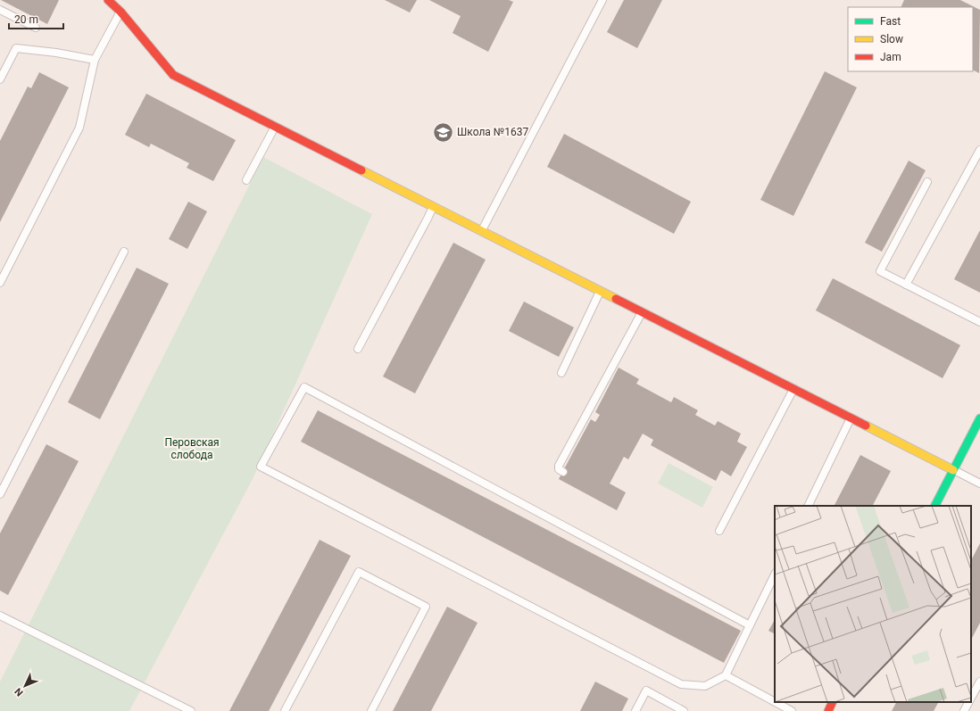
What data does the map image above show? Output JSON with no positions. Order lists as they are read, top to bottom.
{
  "parks": ["Перовская слобода"],
  "places": {
    "school or university": ["Школа №1637"]
  },
  "legend": ["Fast", "Slow", "Jam"],
  "scale_bar": "20 m",
  "north": "bottom left"
}
